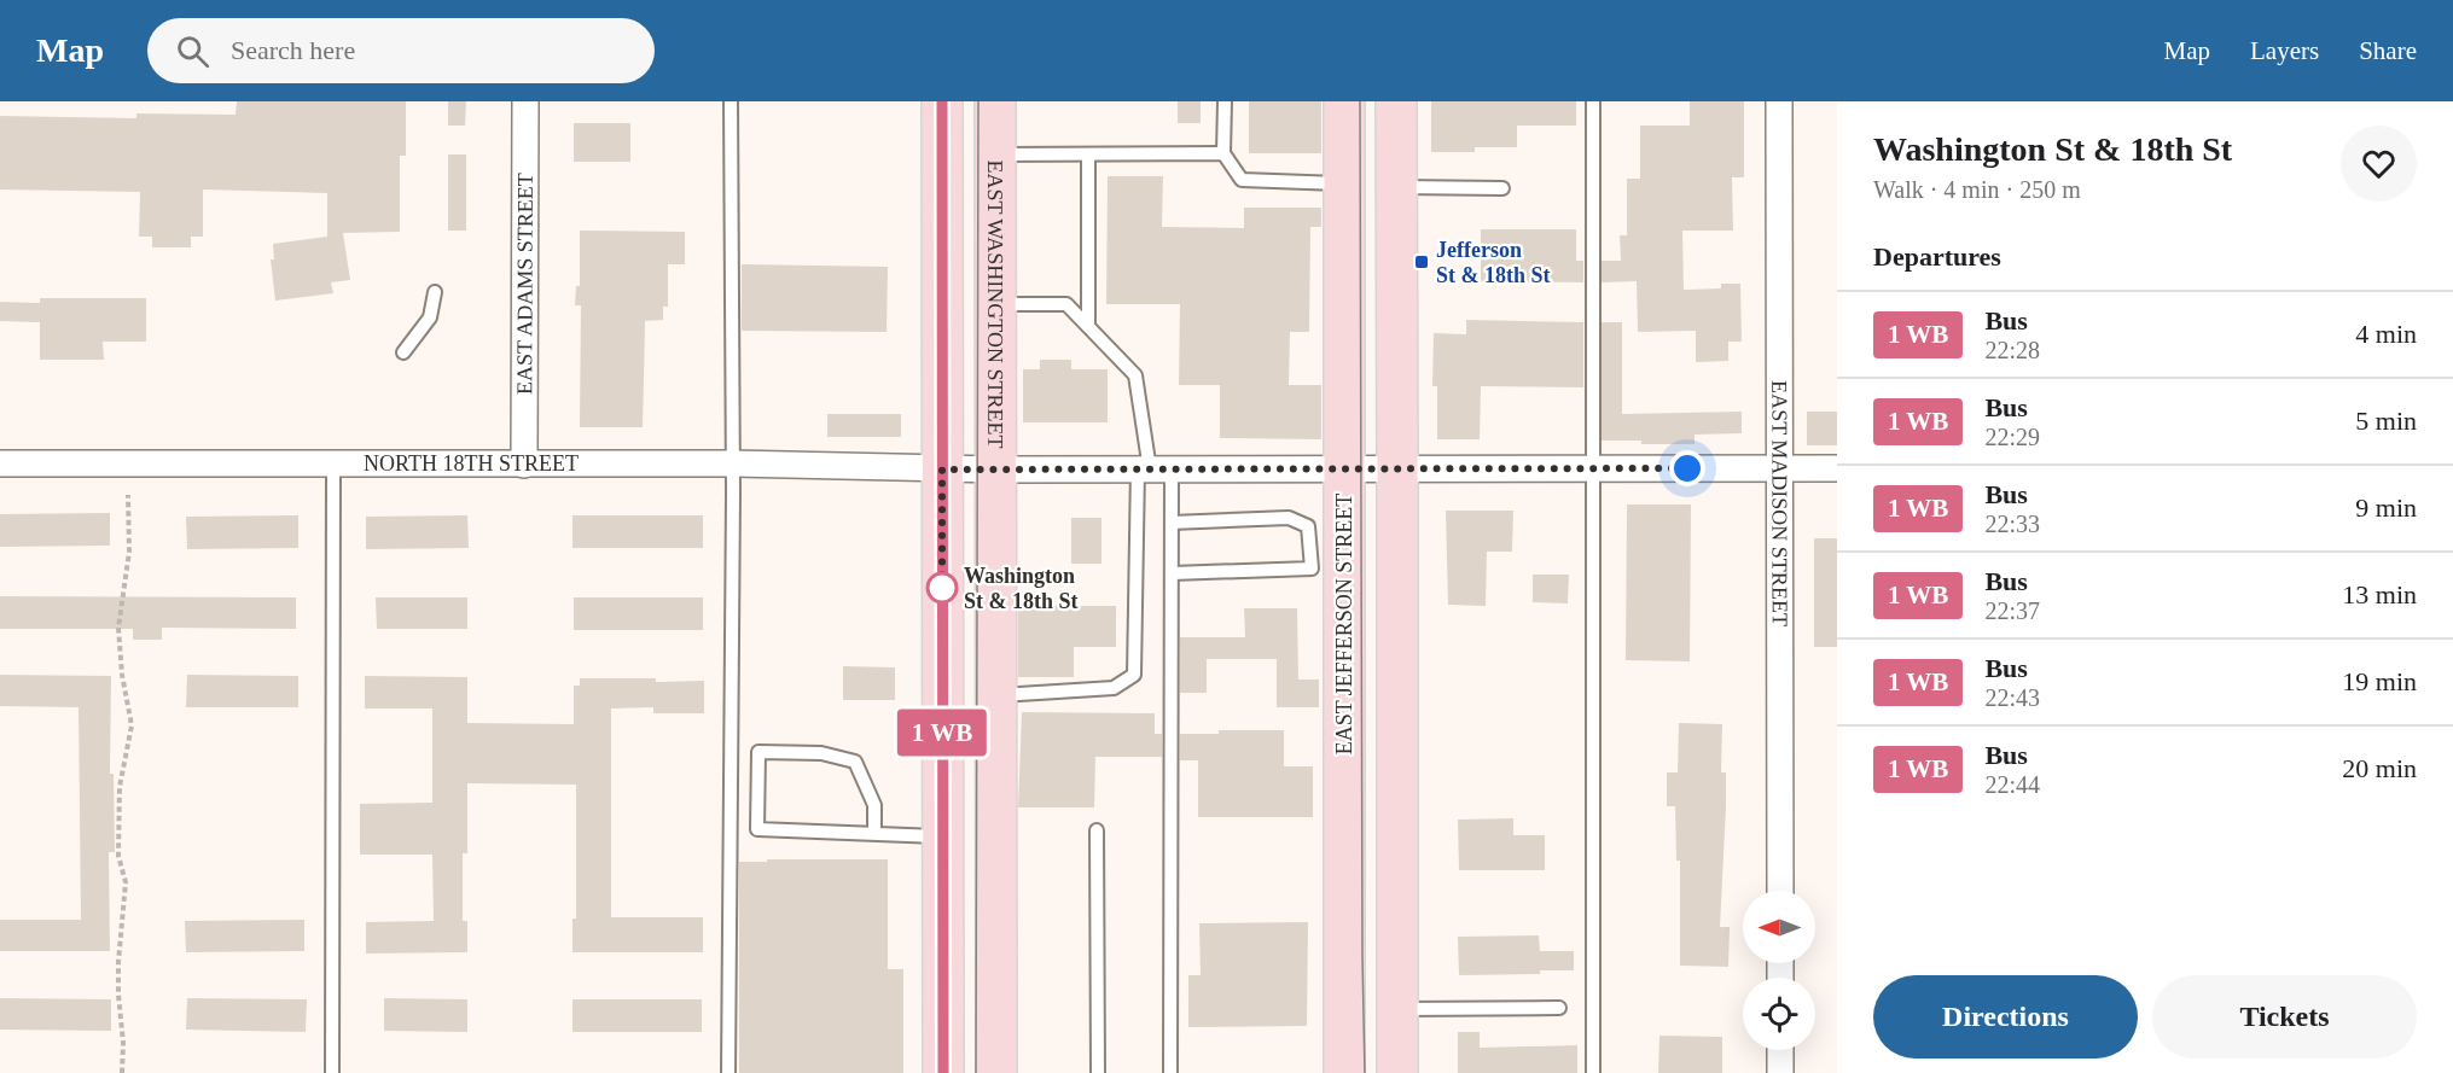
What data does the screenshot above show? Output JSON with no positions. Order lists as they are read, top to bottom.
{
  "streets": {
    "main road": ["EAST WASHINGTON STREET", "EAST JEFFERSON STREET"],
    "street": ["EAST ADAMS STREET", "NORTH 18TH STREET", "EAST MADISON STREET"]
  },
  "crossings": [
    ["EAST ADAMS STREET", "NORTH 18TH STREET"],
    ["EAST WASHINGTON STREET", "NORTH 18TH STREET"],
    ["NORTH 18TH STREET", "EAST MADISON STREET"],
    ["NORTH 18TH STREET", "EAST JEFFERSON STREET"]
  ],
  "places": {
    "transit": ["Jefferson St & 18th St"],
    "other": ["Washington St & 18th St"]
  },
  "north": "left",
  "page": {
    "header": "Map",
    "search": "Search here",
    "nav": ["Map", "Layers", "Share"],
    "on_map": "1 WB",
    "heading": [
      ["Washington St & 18th St", "Walk · 4 min · 250 m"],
      "Departures"
    ],
    "list": [
      {
        "mark": "1 WB",
        "name": "Bus",
        "note": "22:28",
        "value": "4 min"
      },
      {
        "mark": "1 WB",
        "name": "Bus",
        "note": "22:29",
        "value": "5 min"
      },
      {
        "mark": "1 WB",
        "name": "Bus",
        "note": "22:33",
        "value": "9 min"
      },
      {
        "mark": "1 WB",
        "name": "Bus",
        "note": "22:37",
        "value": "13 min"
      },
      {
        "mark": "1 WB",
        "name": "Bus",
        "note": "22:43",
        "value": "19 min"
      },
      {
        "mark": "1 WB",
        "name": "Bus",
        "note": "22:44",
        "value": "20 min"
      }
    ],
    "buttons": ["Directions", "Tickets"]
  }
}
